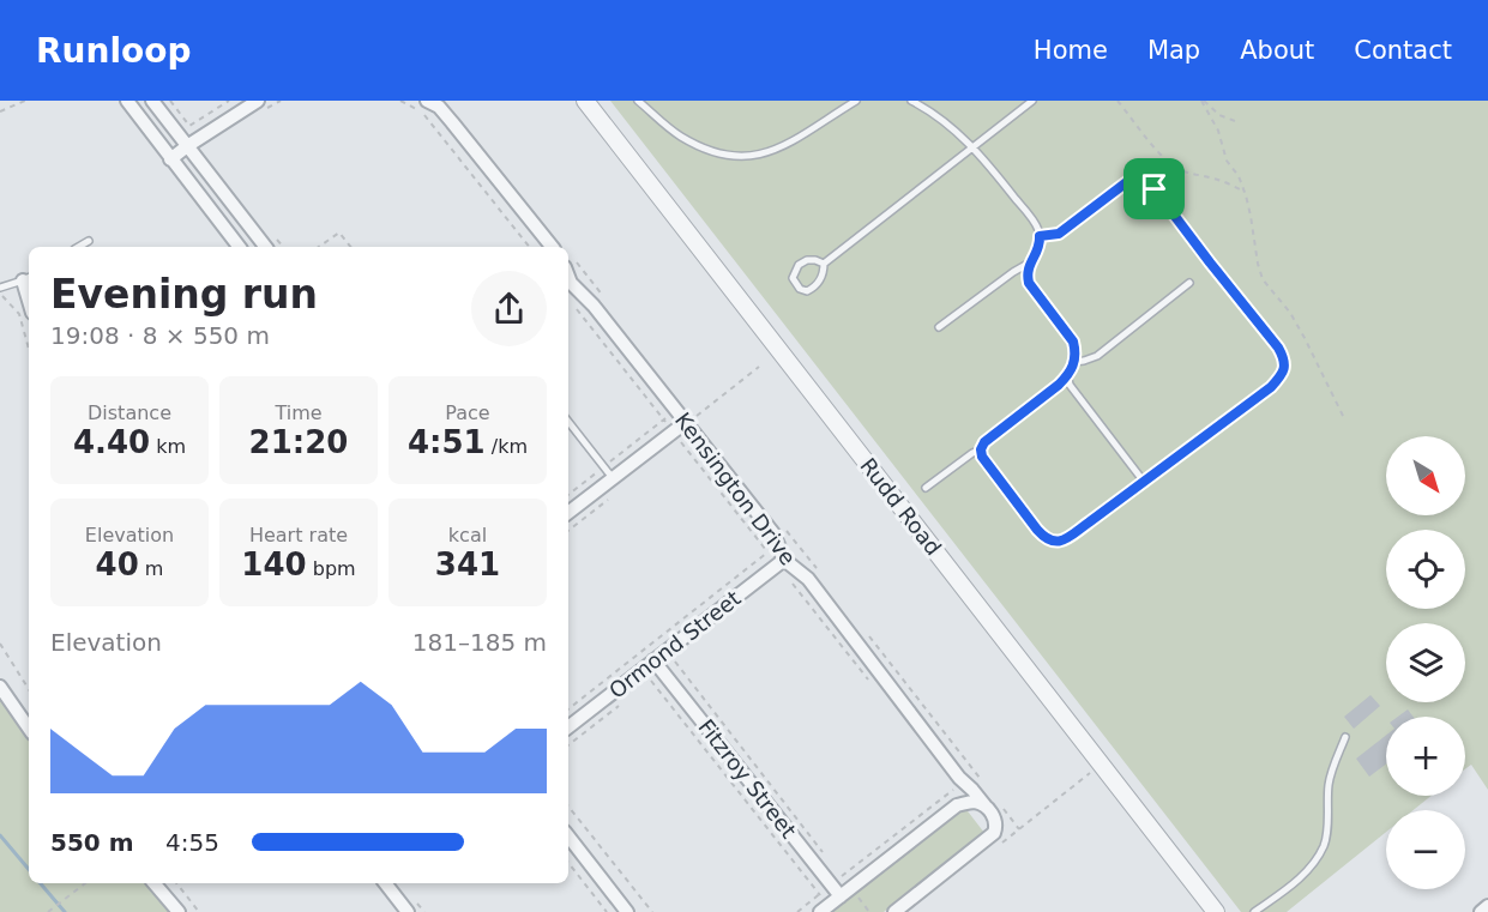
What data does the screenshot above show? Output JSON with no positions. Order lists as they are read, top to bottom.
{
  "streets": {
    "street": [
      "Kensington Drive",
      "Rudd Road",
      "Ormond Street",
      "Fitzroy Street"
    ]
  },
  "crossings": [
    ["Kensington Drive", "Ormond Street"],
    ["Ormond Street", "Fitzroy Street"]
  ],
  "north": "bottom right",
  "page": {
    "header": "Runloop",
    "nav": [
      "Home",
      "Map",
      "About",
      "Contact"
    ],
    "heading": ["Evening run", "19:08 · 8 × 550 m"],
    "stats": [
      ["Distance", "4.40 km"],
      ["Time", "21:20"],
      ["Pace", "4:51 /km"],
      ["Elevation", "40 m"],
      ["Heart rate", "140 bpm"],
      ["kcal", "341"]
    ],
    "map_buttons": ["+", "−"],
    "chart": ["Elevation", "181–185 m"],
    "list": [
      {
        "name": "550 m",
        "note": "4:55"
      }
    ]
  }
}
